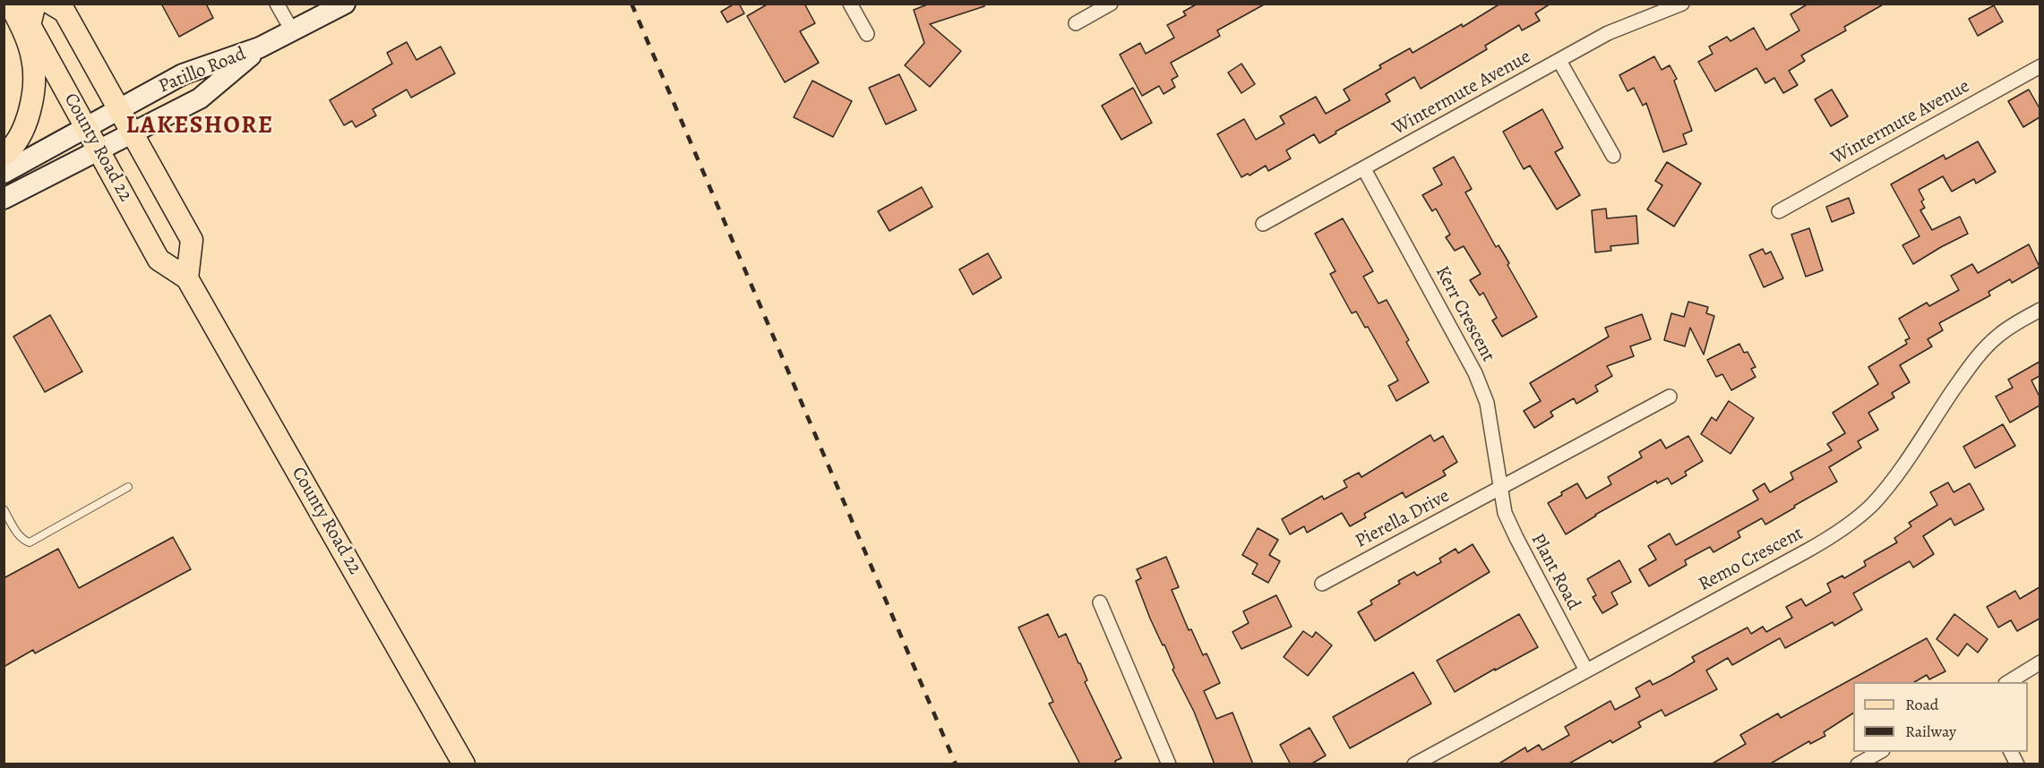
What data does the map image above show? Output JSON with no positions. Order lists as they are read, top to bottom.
{
  "streets": {
    "main road": ["County Road 22"],
    "street": [
      "Patillo Road",
      "Wintermute Avenue",
      "Kerr Crescent",
      "Pierella Drive",
      "Remo Crescent",
      "Plant Road"
    ]
  },
  "crossings": [
    ["Patillo Road", "County Road 22"],
    ["Wintermute Avenue", "Kerr Crescent"],
    ["Kerr Crescent", "Pierella Drive"],
    ["Kerr Crescent", "Plant Road"],
    ["Pierella Drive", "Plant Road"],
    ["Remo Crescent", "Plant Road"]
  ],
  "districts": ["LAKESHORE"],
  "legend": ["Road", "Railway"]
}
